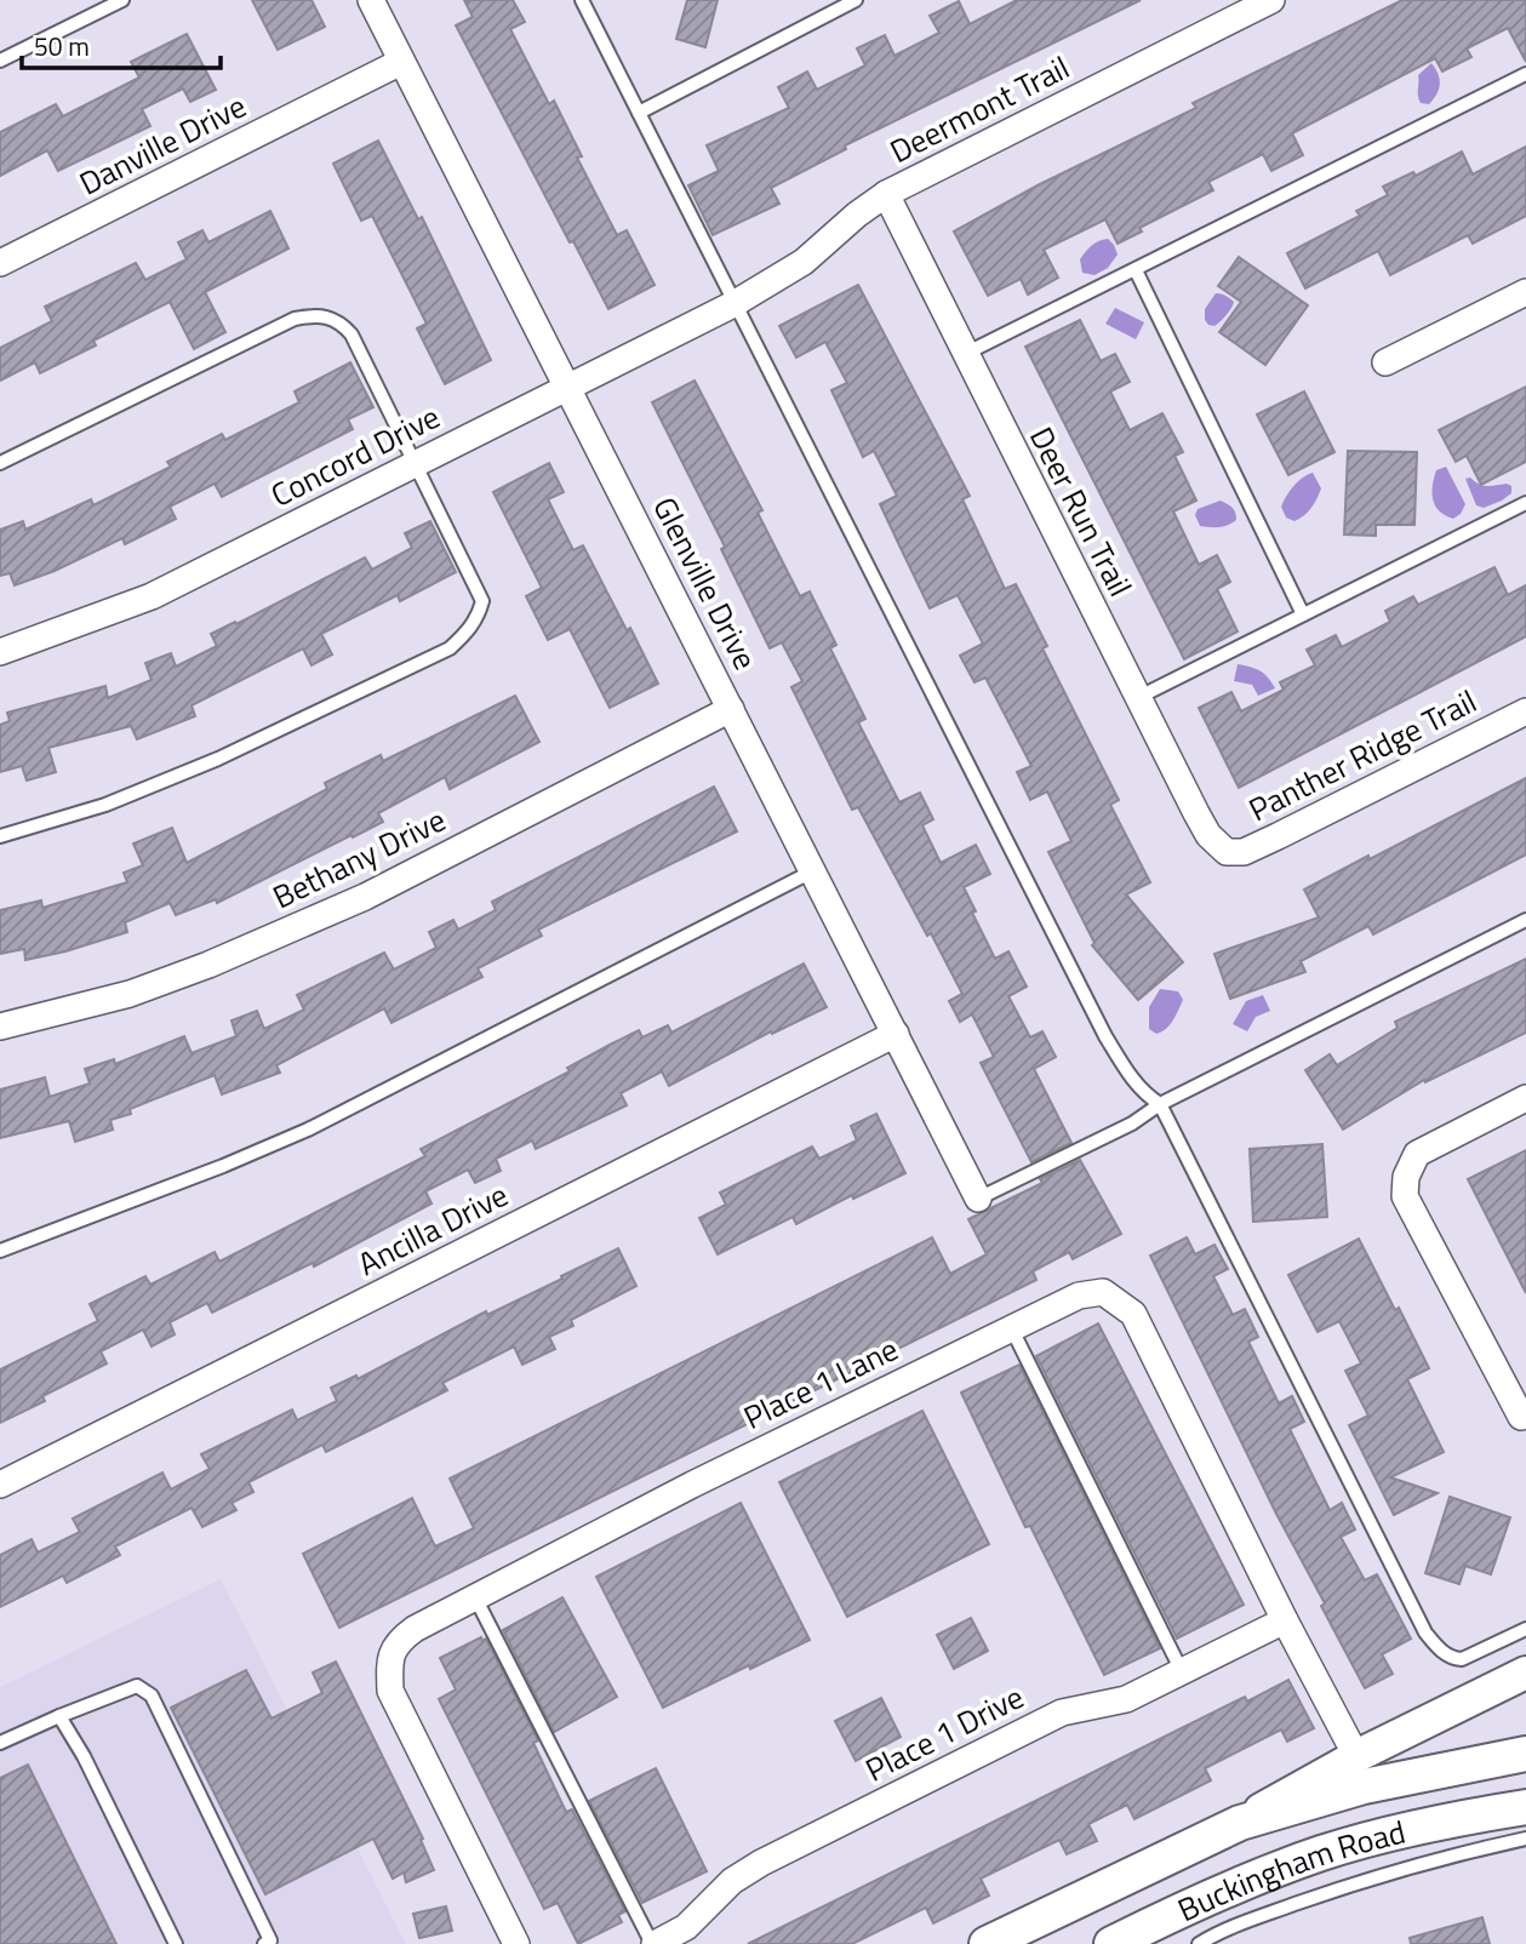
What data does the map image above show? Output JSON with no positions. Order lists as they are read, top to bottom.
{
  "streets": {
    "main road": ["Buckingham Road"],
    "street": [
      "Deermont Trail",
      "Danville Drive",
      "Concord Drive",
      "Deer Run Trail",
      "Glenville Drive",
      "Panther Ridge Trail",
      "Bethany Drive",
      "Ancilla Drive",
      "Place 1 Lane",
      "Place 1 Drive"
    ]
  },
  "crossings": [
    ["Deermont Trail", "Concord Drive"],
    ["Deermont Trail", "Deer Run Trail"],
    ["Danville Drive", "Glenville Drive"],
    ["Concord Drive", "Glenville Drive"],
    ["Deer Run Trail", "Panther Ridge Trail"],
    ["Glenville Drive", "Bethany Drive"],
    ["Glenville Drive", "Ancilla Drive"],
    ["Place 1 Lane", "Place 1 Drive"],
    ["Place 1 Lane", "Buckingham Road"]
  ],
  "scale_bar": "50 m"
}
